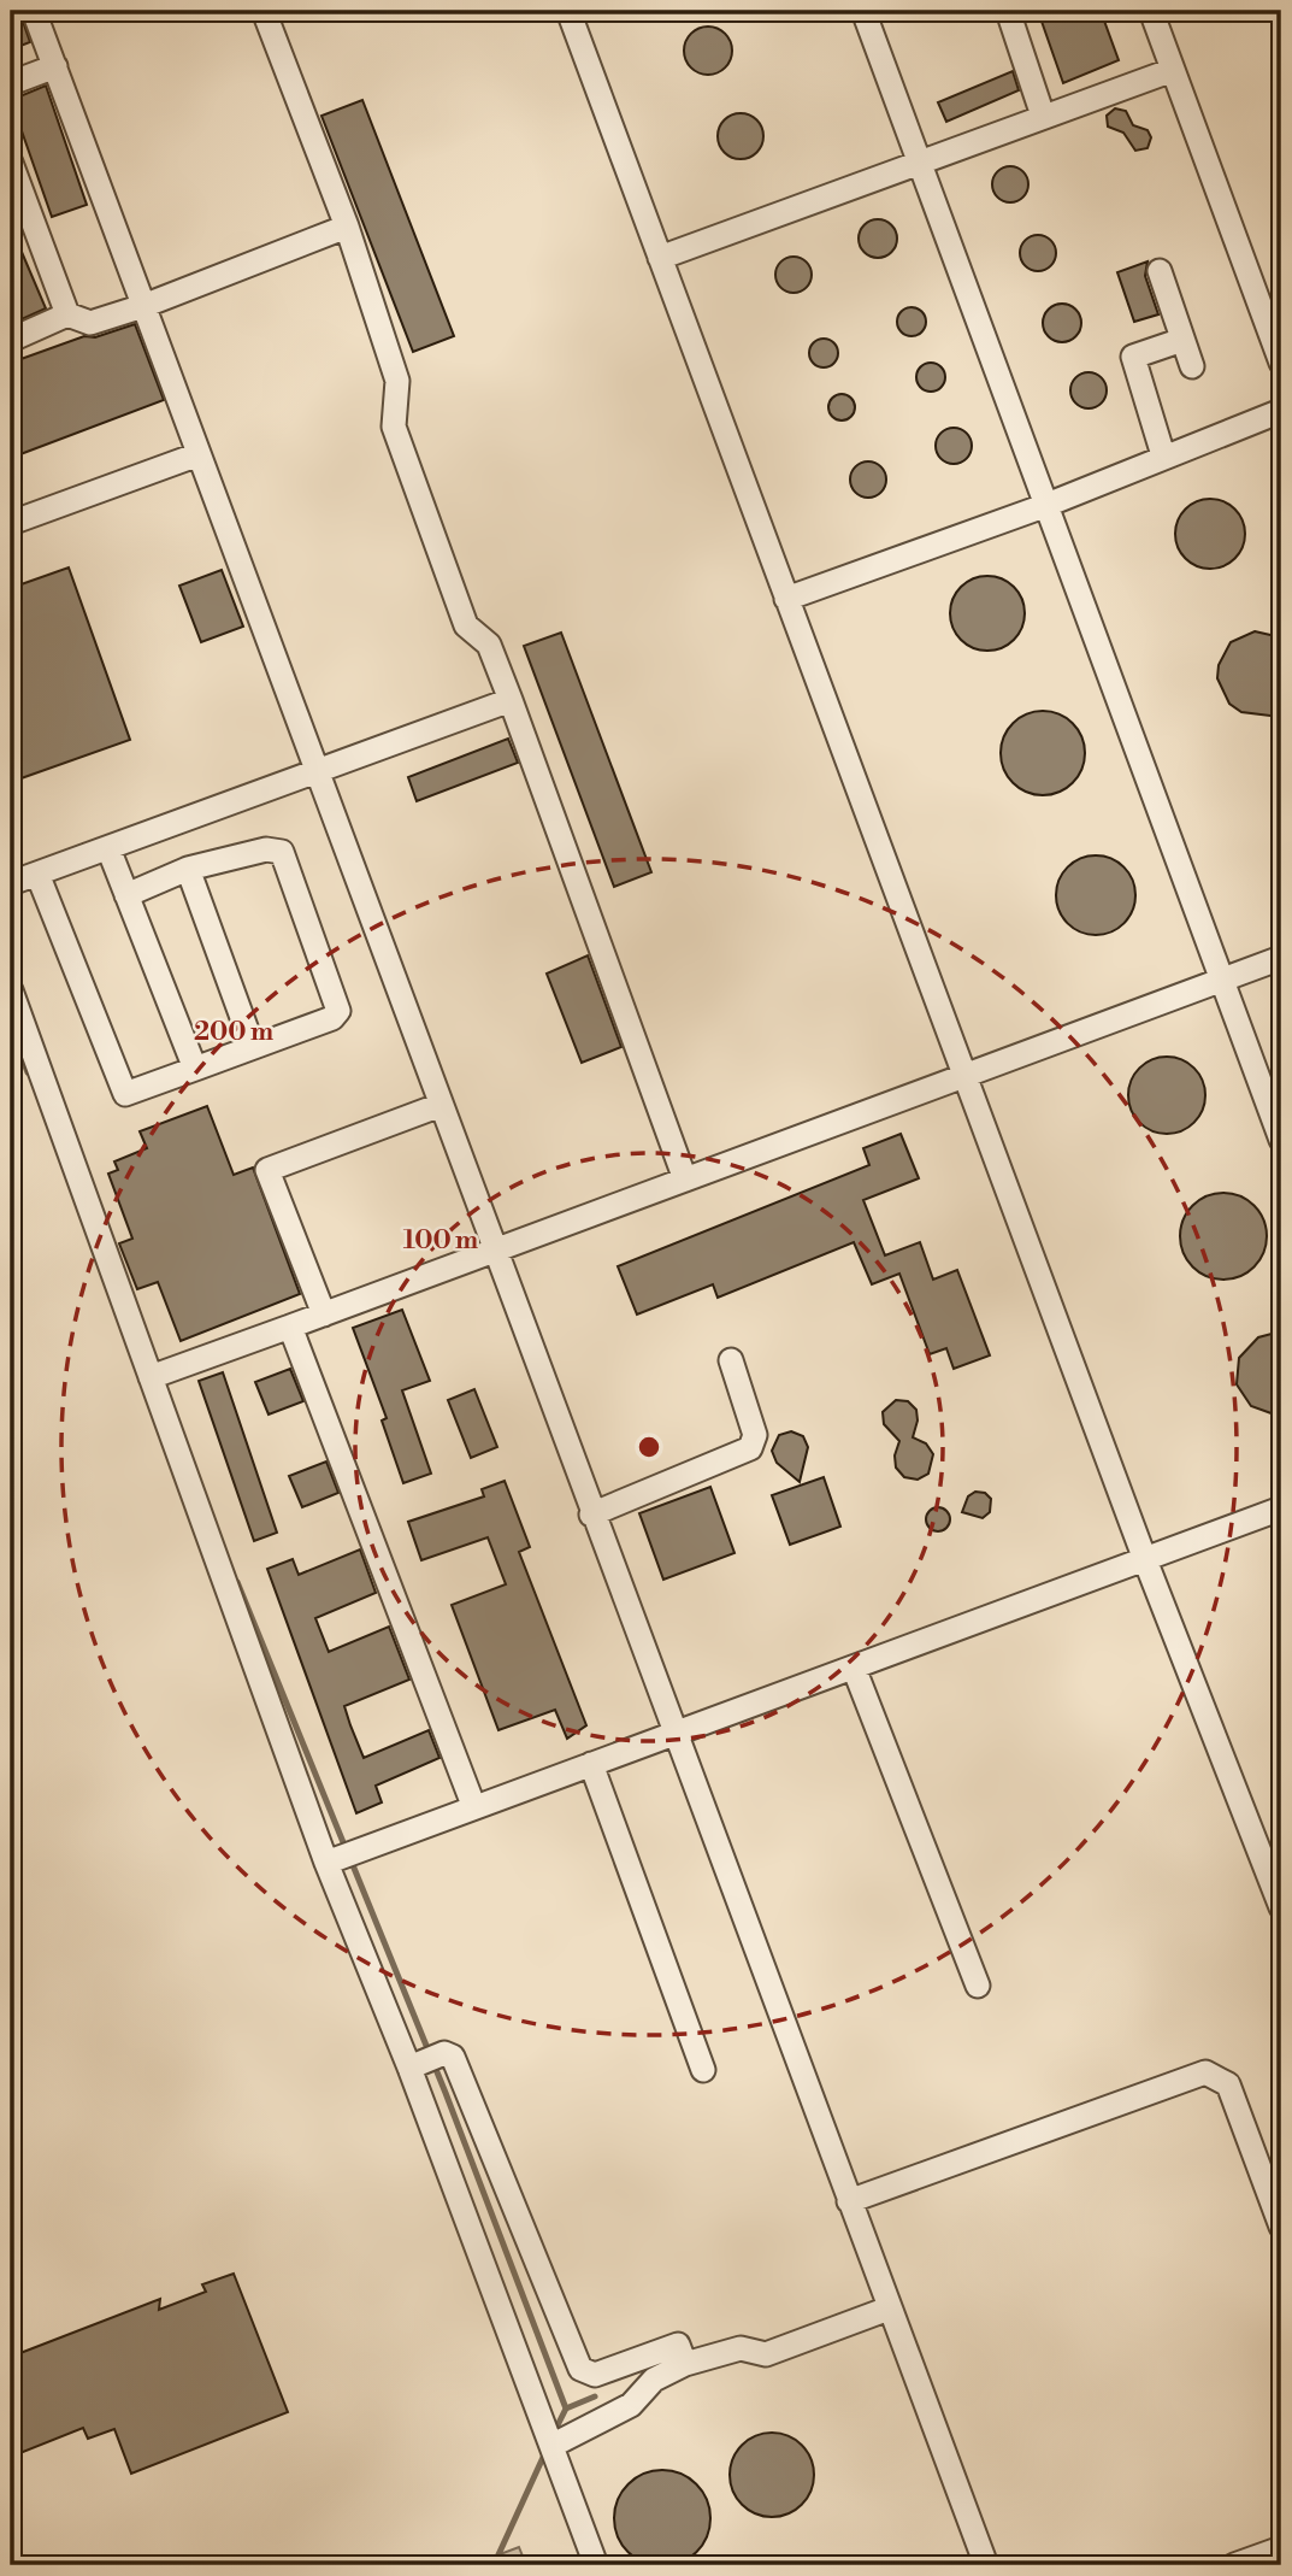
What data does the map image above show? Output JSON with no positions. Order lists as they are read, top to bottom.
{
  "rings": ["200 m", "100 m"]
}
